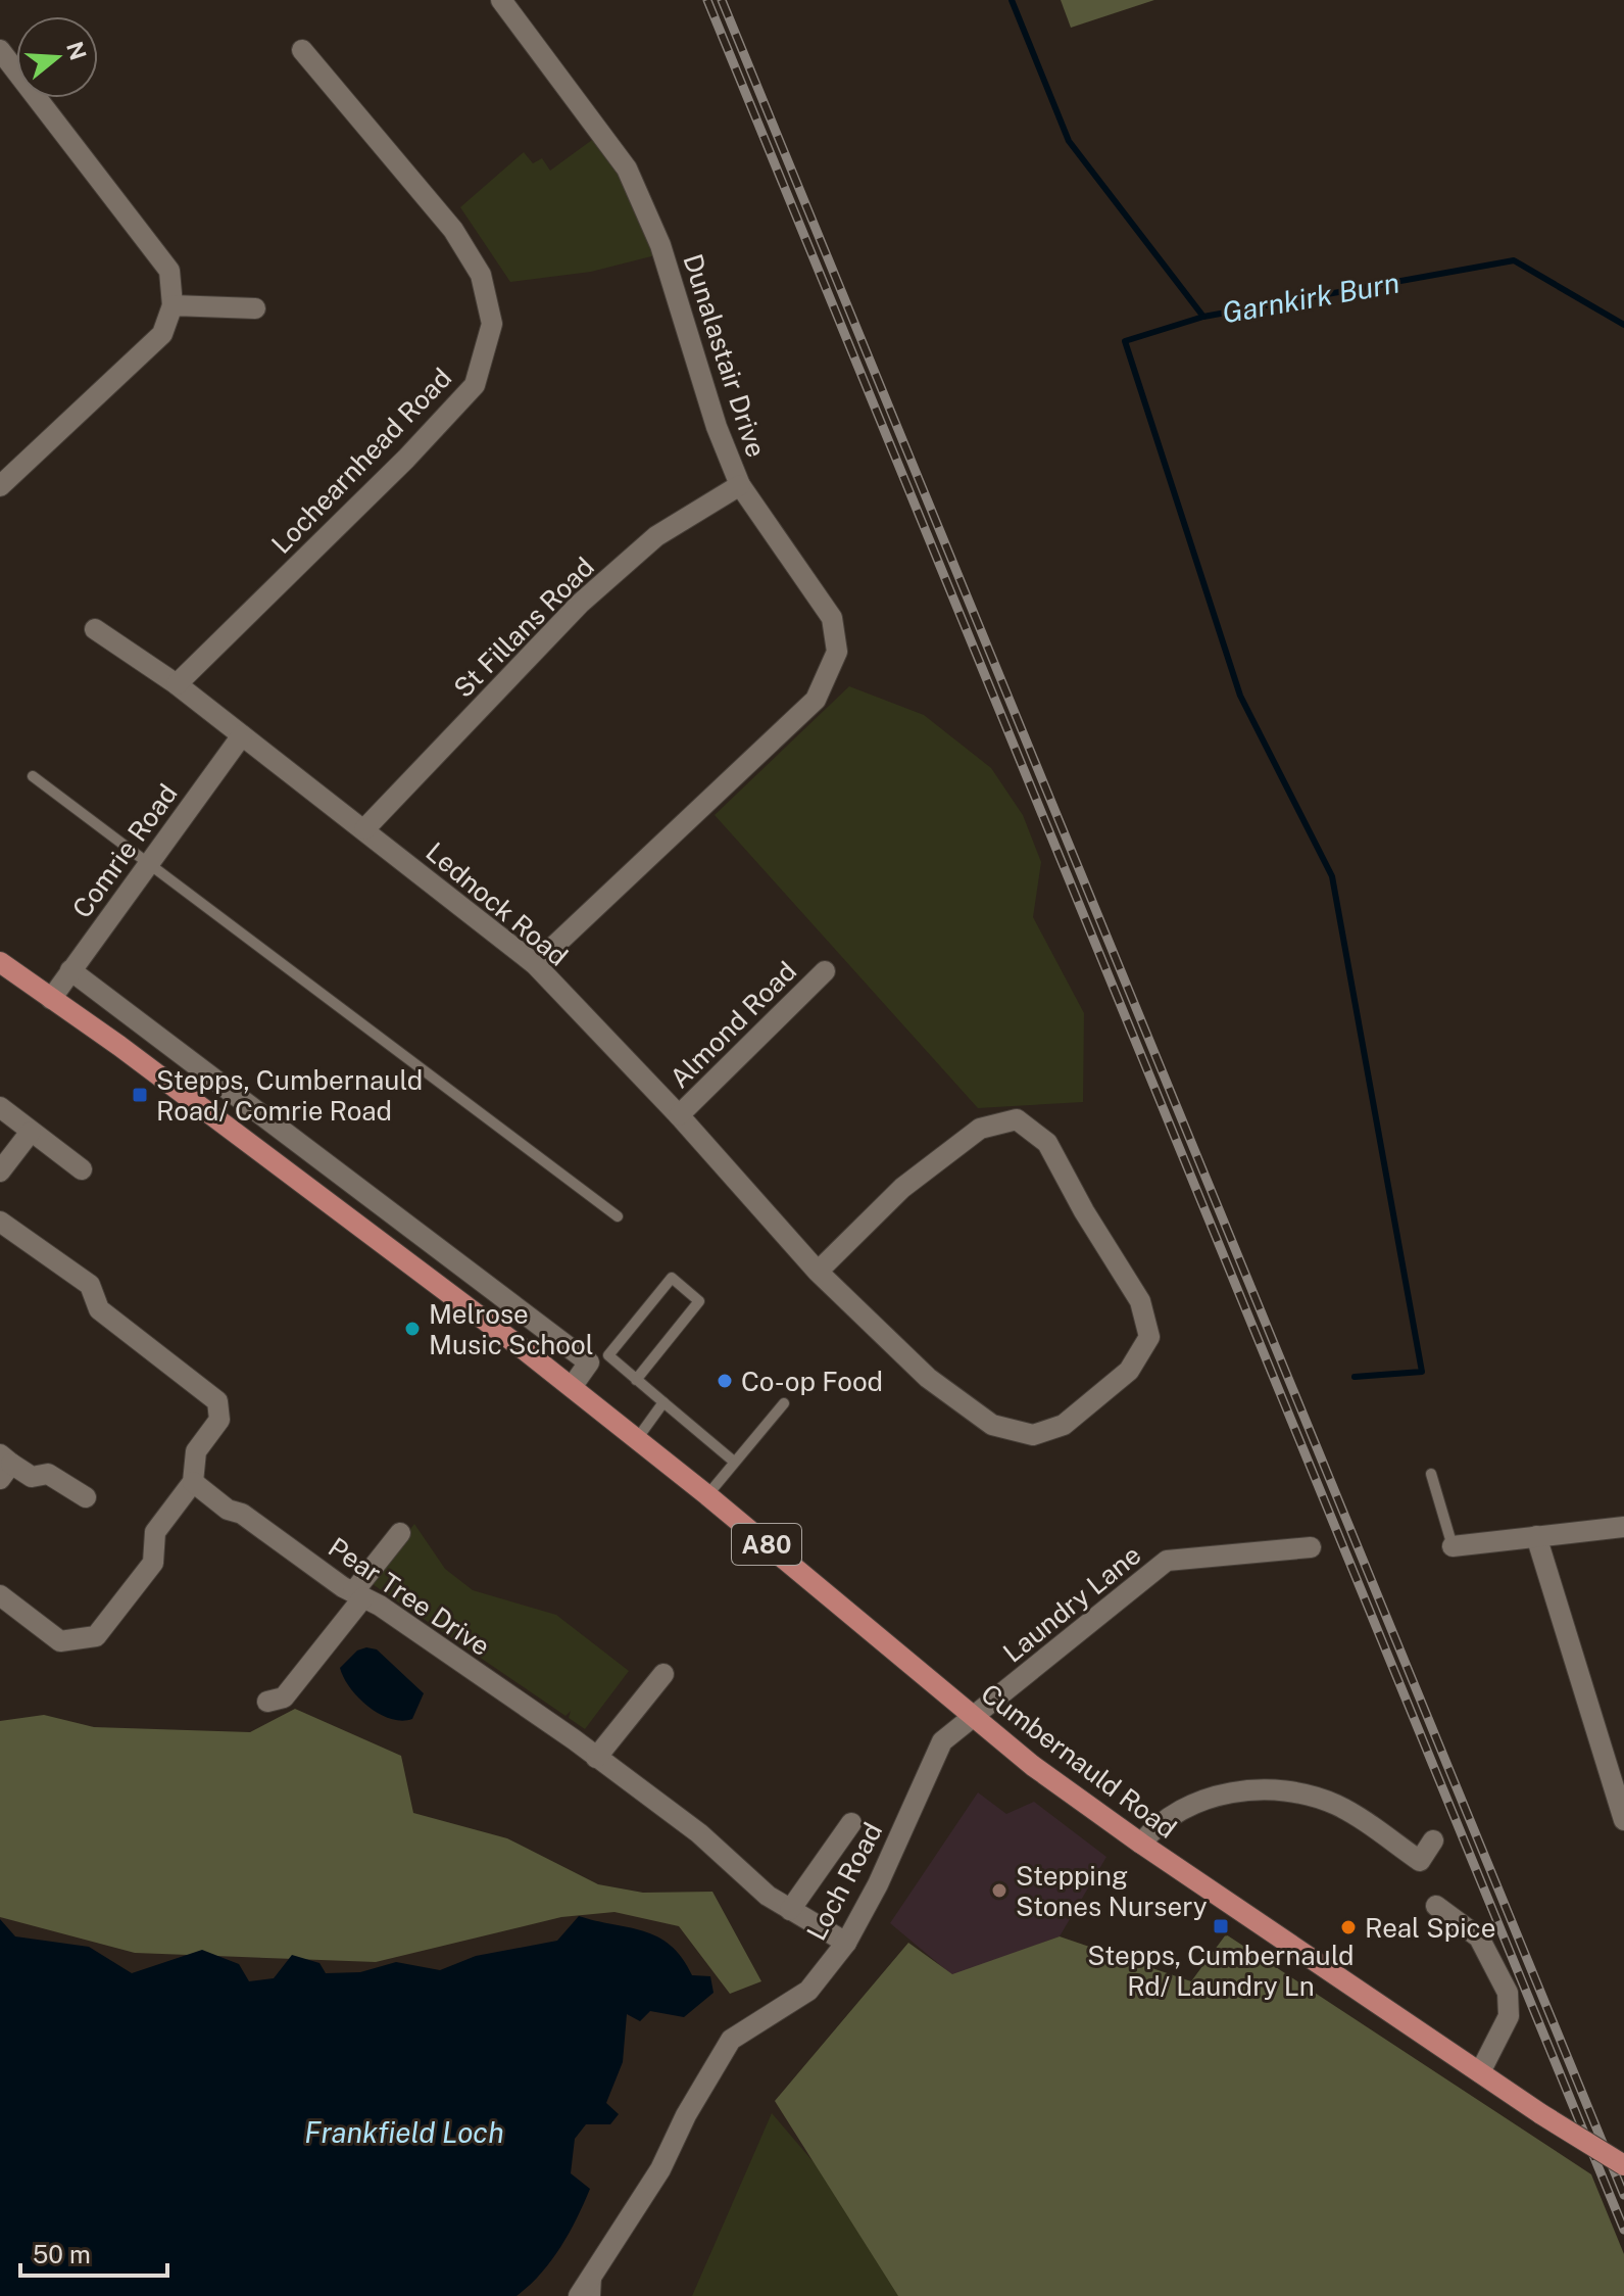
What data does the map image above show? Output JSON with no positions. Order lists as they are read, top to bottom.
{
  "streets": {
    "main road": ["A80", "Cumbernauld Road"],
    "street": [
      "Dunalastair Drive",
      "Lochearnhead Road",
      "St Fillans Road",
      "Comrie Road",
      "Lednock Road",
      "Almond Road",
      "Pear Tree Drive",
      "Laundry Lane",
      "Loch Road"
    ]
  },
  "crossings": [
    ["Dunalastair Drive", "St Fillans Road"],
    ["Dunalastair Drive", "Lednock Road"],
    ["Lochearnhead Road", "Lednock Road"],
    ["St Fillans Road", "Lednock Road"],
    ["Comrie Road", "Lednock Road"],
    ["Comrie Road", "Cumbernauld Road"],
    ["Lednock Road", "Almond Road"],
    ["Pear Tree Drive", "Loch Road"],
    ["Laundry Lane", "Cumbernauld Road"],
    ["Laundry Lane", "Loch Road"],
    ["Cumbernauld Road", "Loch Road"]
  ],
  "water": ["Garnkirk Burn", "Frankfield Loch"],
  "places": {
    "transit": ["Stepps, Cumbernauld Road/ Comrie Road", "Stepps, Cumbernauld Rd/ Laundry Ln"],
    "other": [
      "Melrose Music School",
      "Co-op Food",
      "Stepping Stones Nursery",
      "Real Spice"
    ]
  },
  "scale_bar": "50 m",
  "north": "right"
}
